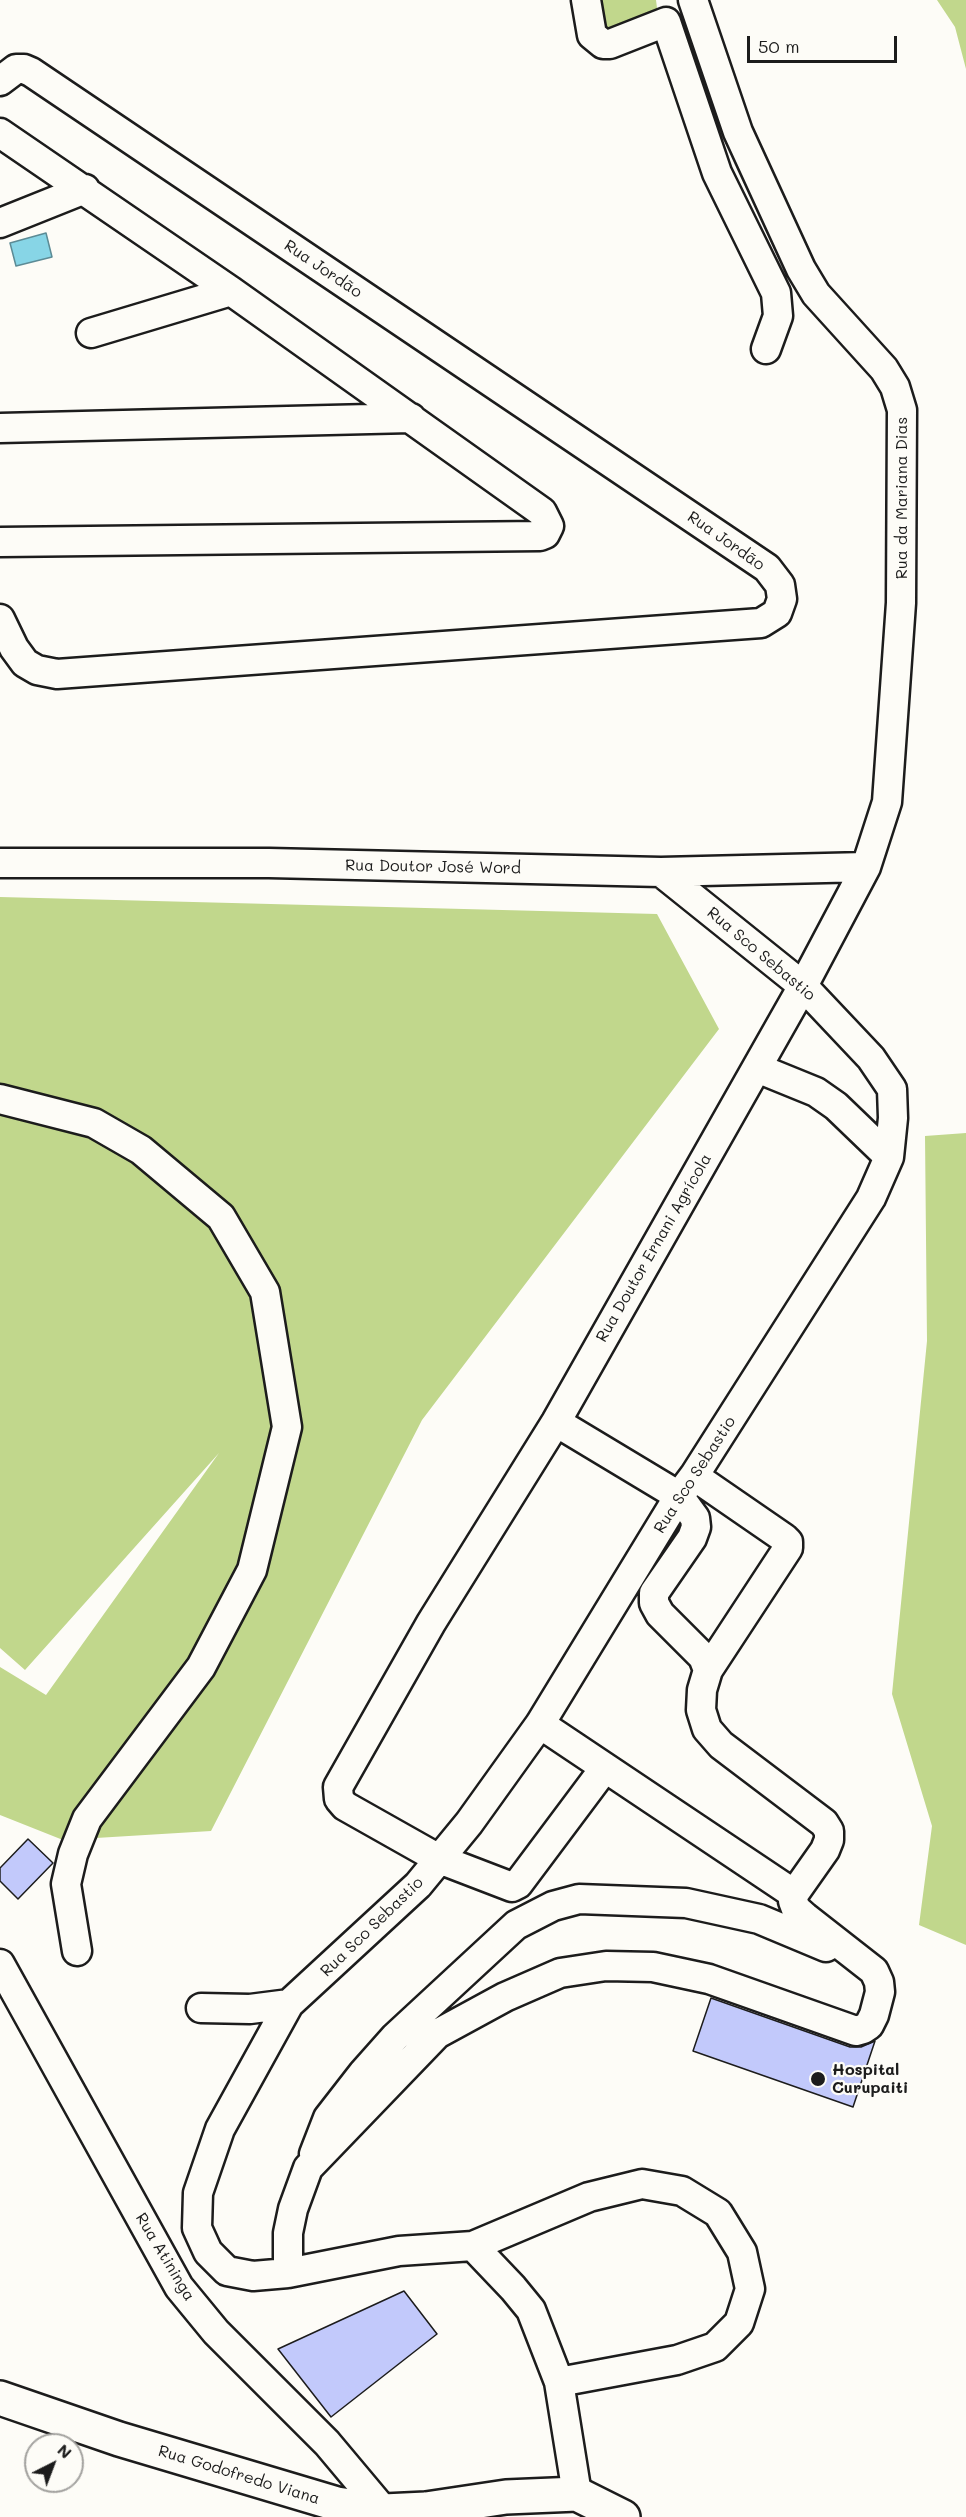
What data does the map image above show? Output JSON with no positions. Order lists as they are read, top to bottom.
{
  "streets": {
    "main road": ["Rua Godofredo Viana"],
    "street": [
      "Rua Jordão",
      "Rua da Mariana Dias",
      "Rua Doutor José Word",
      "Rua Sco Sebastio",
      "Rua Doutor Ernani Agrícola",
      "Rua Atininga"
    ]
  },
  "crossings": [
    ["Rua da Mariana Dias", "Rua Doutor José Word"],
    ["Rua da Mariana Dias", "Rua Doutor Ernani Agrícola"],
    ["Rua Doutor José Word", "Rua Sco Sebastio"],
    ["Rua Doutor José Word", "Rua Doutor Ernani Agrícola"],
    ["Rua Sco Sebastio", "Rua Doutor Ernani Agrícola"],
    ["Rua Atininga", "Rua Godofredo Viana"]
  ],
  "places": ["Hospital Curupaiti"],
  "scale_bar": "50 m",
  "north": "top right"
}
